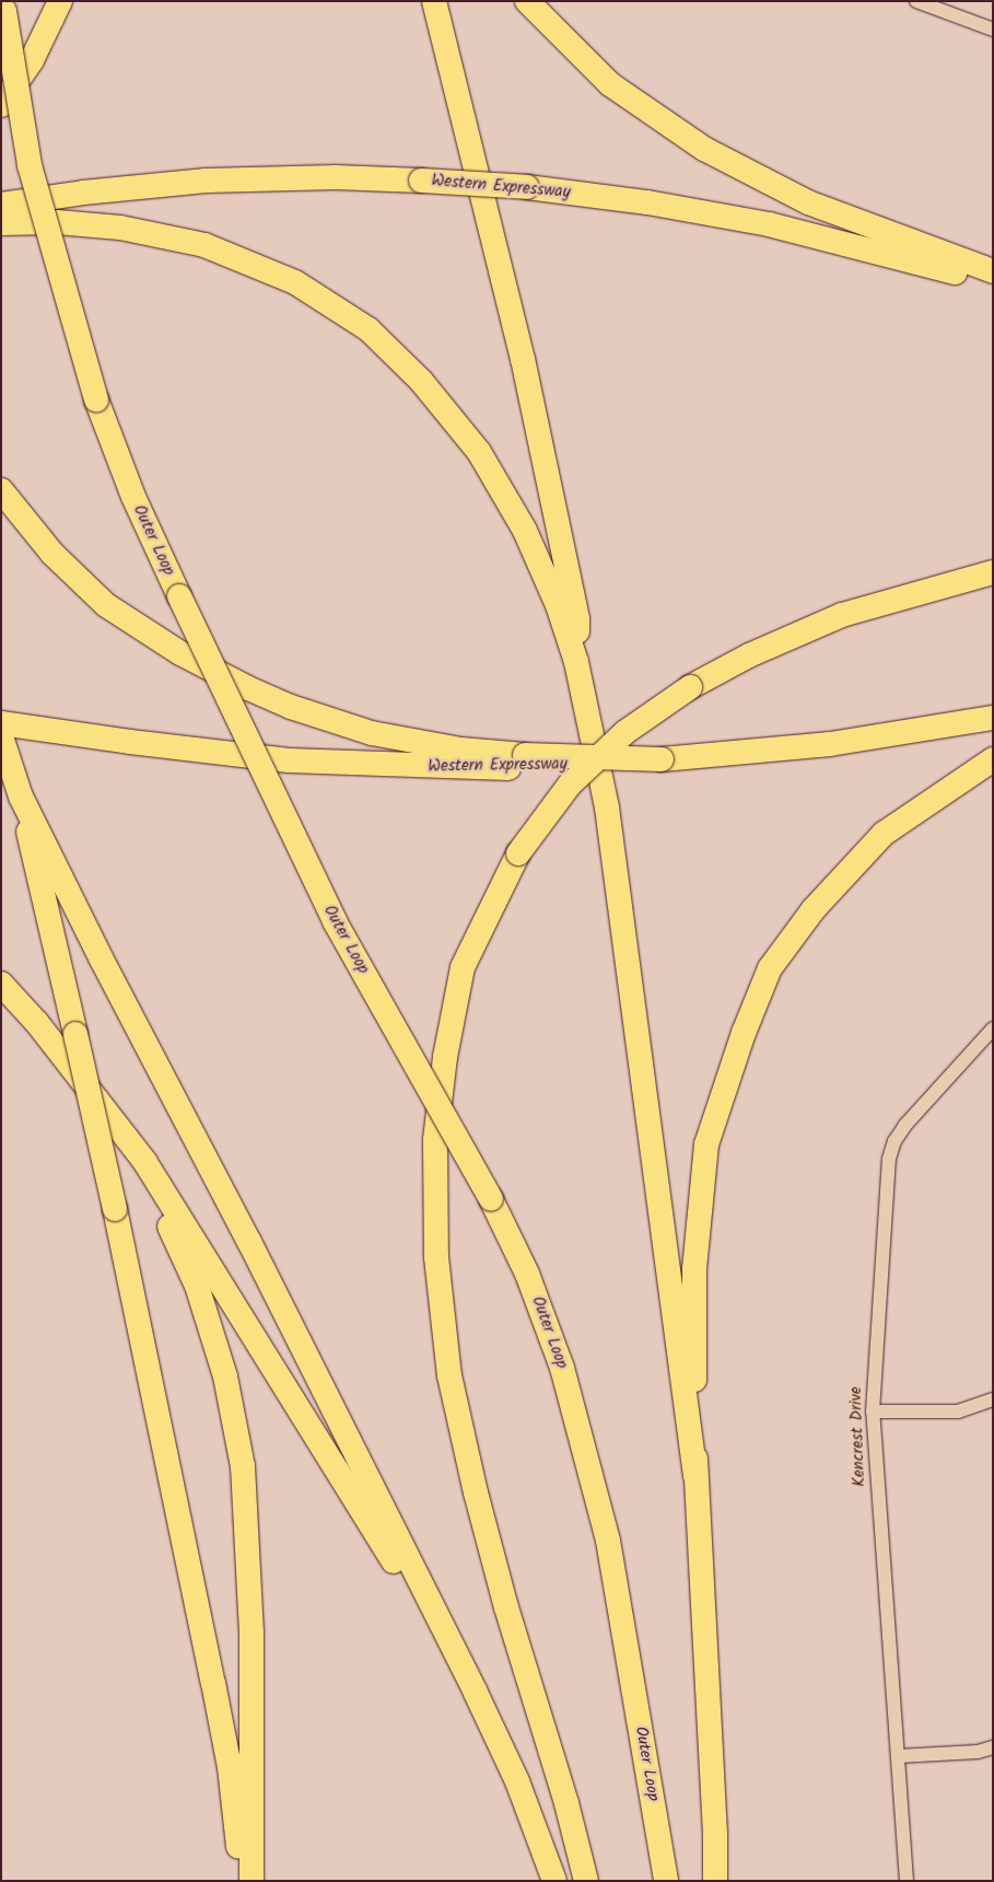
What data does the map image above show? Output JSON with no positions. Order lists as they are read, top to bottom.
{
  "streets": {
    "highway": ["Western Expressway", "Outer Loop"],
    "street": ["Kencrest Drive"]
  }
}
